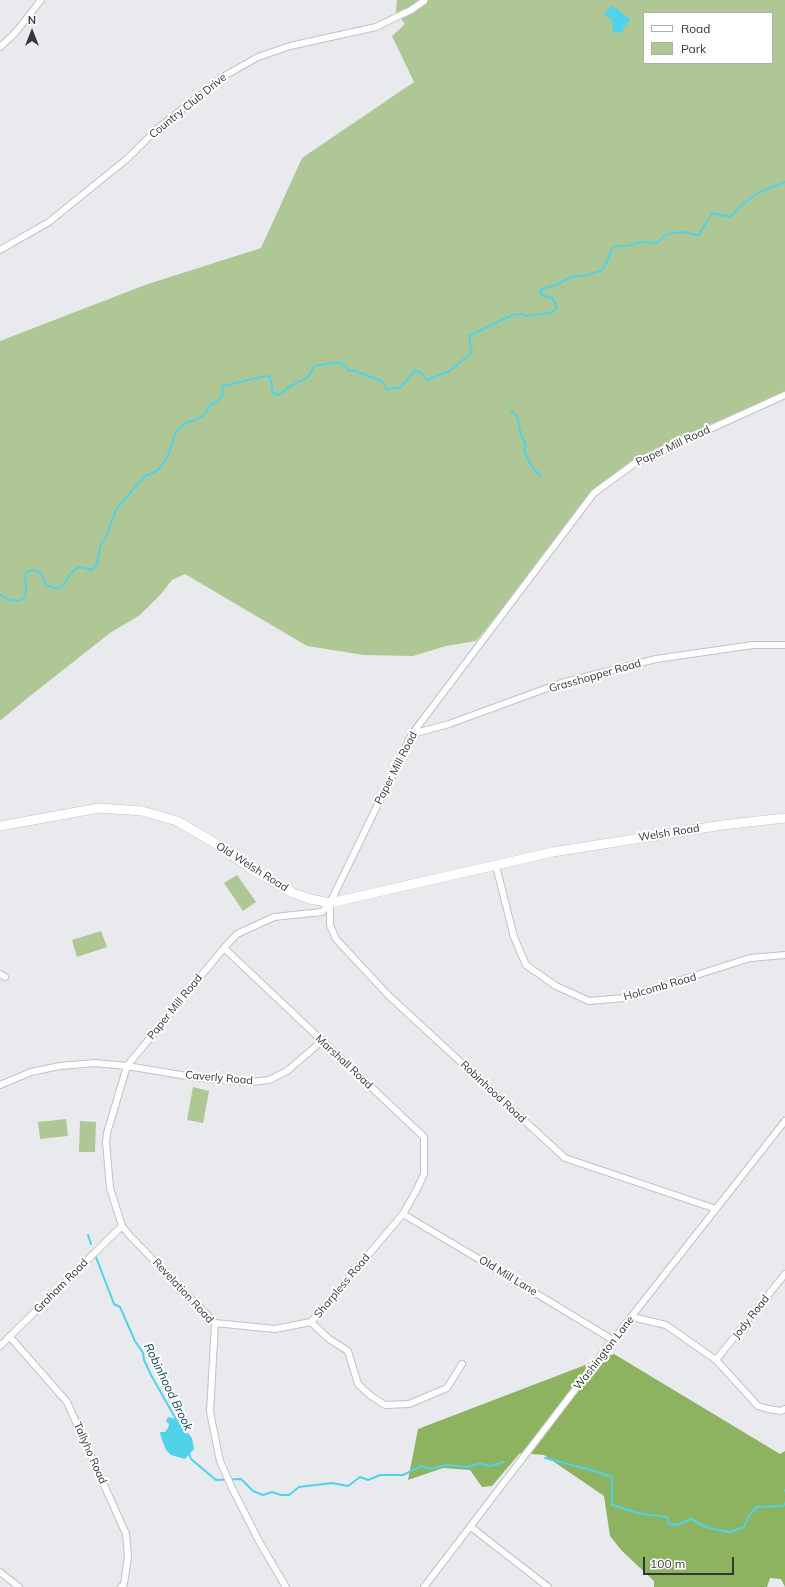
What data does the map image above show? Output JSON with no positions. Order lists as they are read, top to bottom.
{
  "streets": {
    "main road": ["Welsh Road", "Old Welsh Road"],
    "street": [
      "Country Club Drive",
      "Paper Mill Road",
      "Grasshopper Road",
      "Holcomb Road",
      "Marshall Road",
      "Caverly Road",
      "Robinhood Road",
      "Old Mill Lane",
      "Graham Road",
      "Sharpless Road",
      "Revelation Road",
      "Jody Road",
      "Washington Lane",
      "Tallyho Road"
    ]
  },
  "crossings": [
    ["Paper Mill Road", "Grasshopper Road"],
    ["Paper Mill Road", "Old Welsh Road"],
    ["Paper Mill Road", "Marshall Road"],
    ["Paper Mill Road", "Caverly Road"],
    ["Paper Mill Road", "Robinhood Road"],
    ["Paper Mill Road", "Revelation Road"],
    ["Welsh Road", "Old Welsh Road"],
    ["Old Welsh Road", "Holcomb Road"],
    ["Old Welsh Road", "Robinhood Road"],
    ["Marshall Road", "Caverly Road"],
    ["Marshall Road", "Sharpless Road"],
    ["Caverly Road", "Revelation Road"],
    ["Robinhood Road", "Washington Lane"],
    ["Old Mill Lane", "Sharpless Road"],
    ["Old Mill Lane", "Washington Lane"],
    ["Graham Road", "Revelation Road"],
    ["Graham Road", "Tallyho Road"],
    ["Sharpless Road", "Revelation Road"]
  ],
  "water": ["Robinhood Brook"],
  "legend": ["Road", "Park"],
  "scale_bar": "100 m",
  "north": "top"
}
